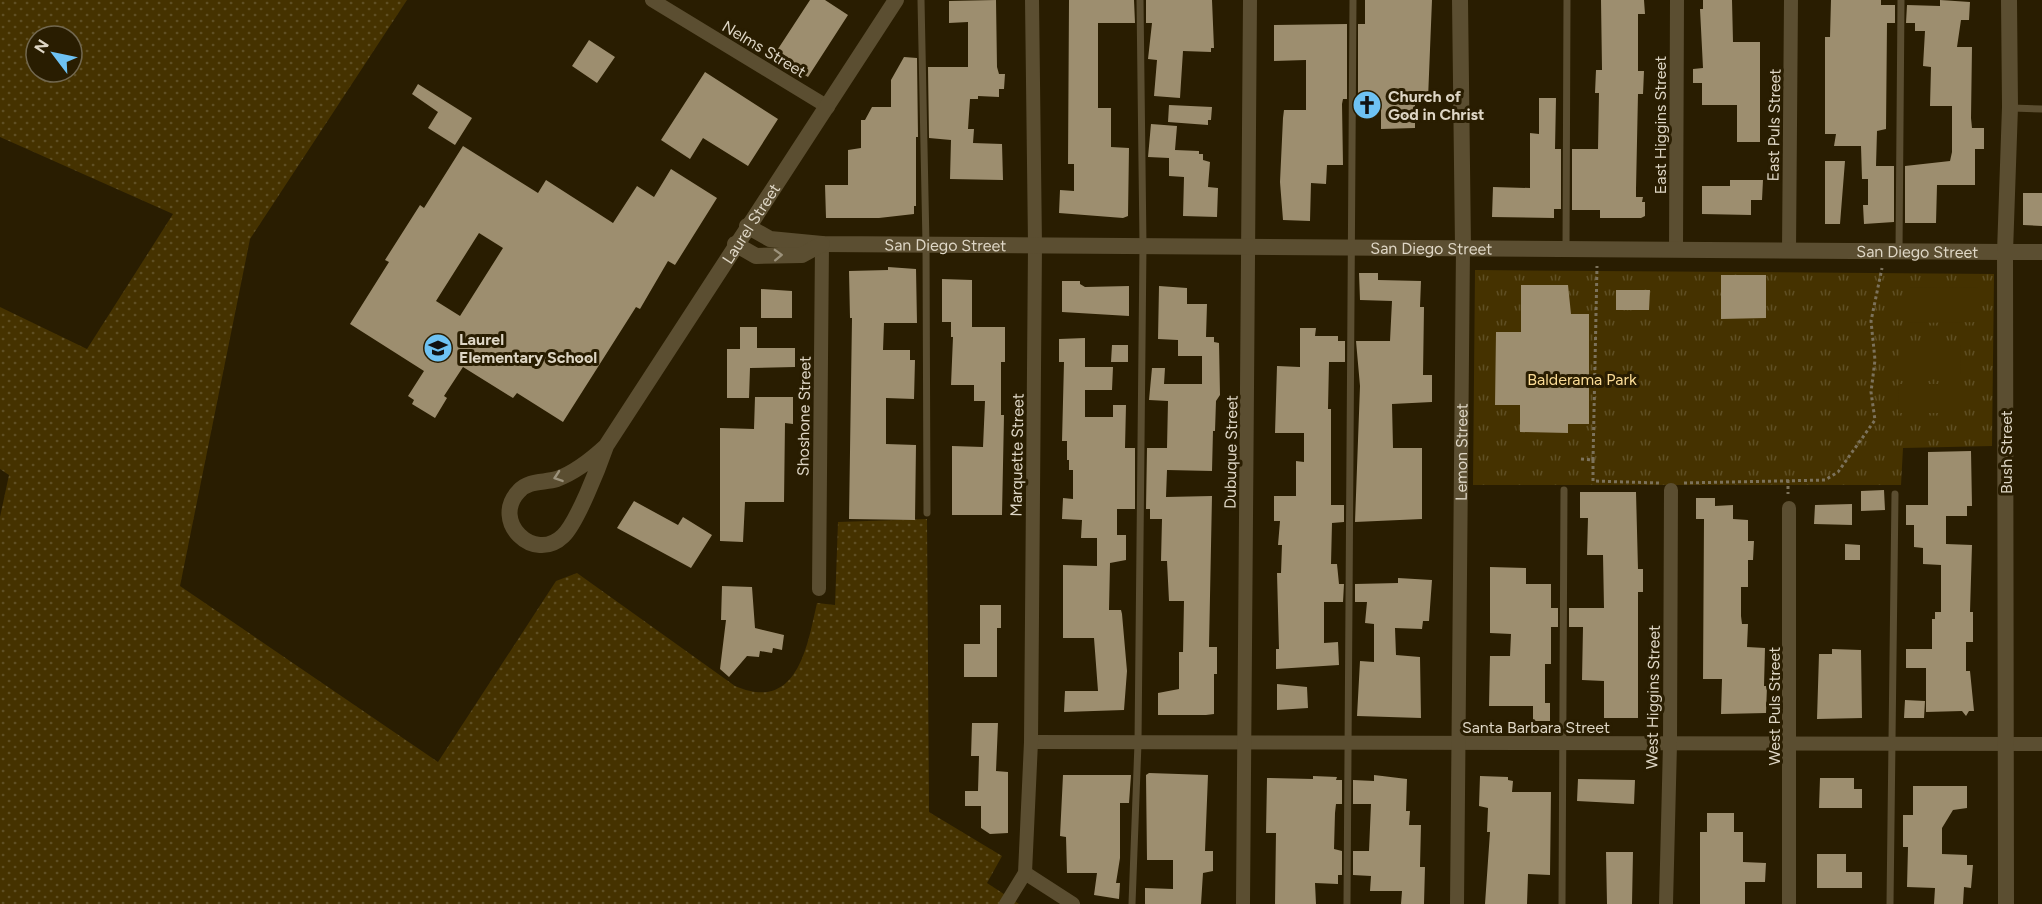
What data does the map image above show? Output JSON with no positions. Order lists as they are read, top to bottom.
{
  "streets": {
    "street": [
      "Nelms Street",
      "East Higgins Street",
      "East Puls Street",
      "Laurel Street",
      "San Diego Street",
      "Shoshone Street",
      "Dubuque Street",
      "Lemon Street",
      "Bush Street",
      "Marquette Street",
      "West Higgins Street",
      "West Puls Street",
      "Santa Barbara Street"
    ]
  },
  "crossings": [
    ["Nelms Street", "Laurel Street"],
    ["East Higgins Street", "San Diego Street"],
    ["East Puls Street", "San Diego Street"],
    ["Laurel Street", "San Diego Street"],
    ["San Diego Street", "Shoshone Street"],
    ["San Diego Street", "Dubuque Street"],
    ["San Diego Street", "Lemon Street"],
    ["San Diego Street", "Bush Street"],
    ["San Diego Street", "Marquette Street"],
    ["Dubuque Street", "Santa Barbara Street"],
    ["Lemon Street", "Santa Barbara Street"],
    ["Bush Street", "Santa Barbara Street"],
    ["Marquette Street", "Santa Barbara Street"],
    ["West Higgins Street", "Santa Barbara Street"],
    ["West Puls Street", "Santa Barbara Street"]
  ],
  "parks": ["Balderama Park"],
  "places": {
    "church": ["Church of God in Christ"],
    "school or university": ["Laurel Elementary School"]
  },
  "north": "top left"
}
